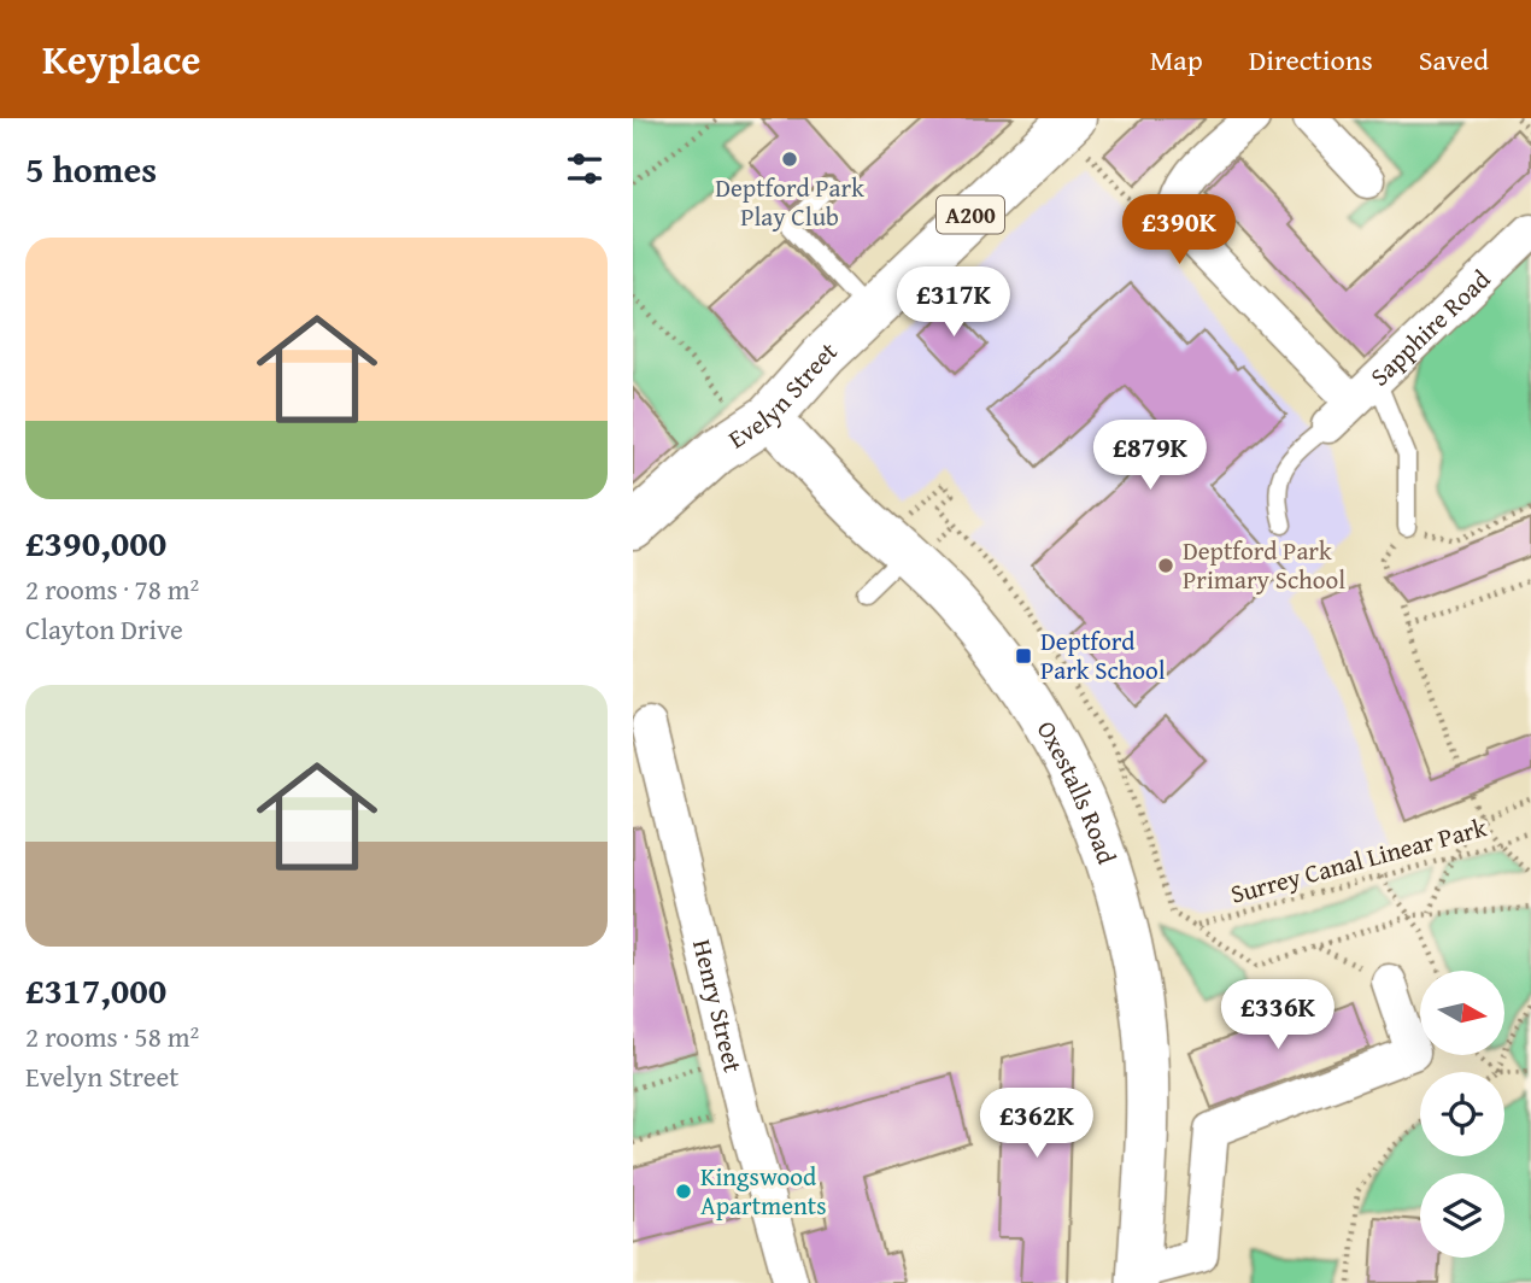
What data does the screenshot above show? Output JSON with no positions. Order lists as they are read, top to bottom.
{
  "streets": {
    "main road": ["A200", "Evelyn Street"],
    "street": ["Sapphire Road", "Oxestalls Road", "Henry Street"],
    "path": ["Surrey Canal Linear Park"]
  },
  "crossings": [
    ["Evelyn Street", "Oxestalls Road"]
  ],
  "places": {
    "other": ["Deptford Park Play Club", "Deptford Park Primary School", "Kingswood Apartments"],
    "transit": ["Deptford Park School"]
  },
  "north": "right",
  "page": {
    "header": "Keyplace",
    "nav": ["Map", "Directions", "Saved"],
    "heading": "5 homes",
    "price": [
      "£390K",
      "£317K",
      "£879K",
      "£336K",
      "£362K"
    ],
    "list": [
      {
        "name": "£390,000",
        "note": "2 rooms · 78 m² · Clayton Drive"
      },
      {
        "name": "£317,000",
        "note": "2 rooms · 58 m² · Evelyn Street"
      }
    ]
  }
}
